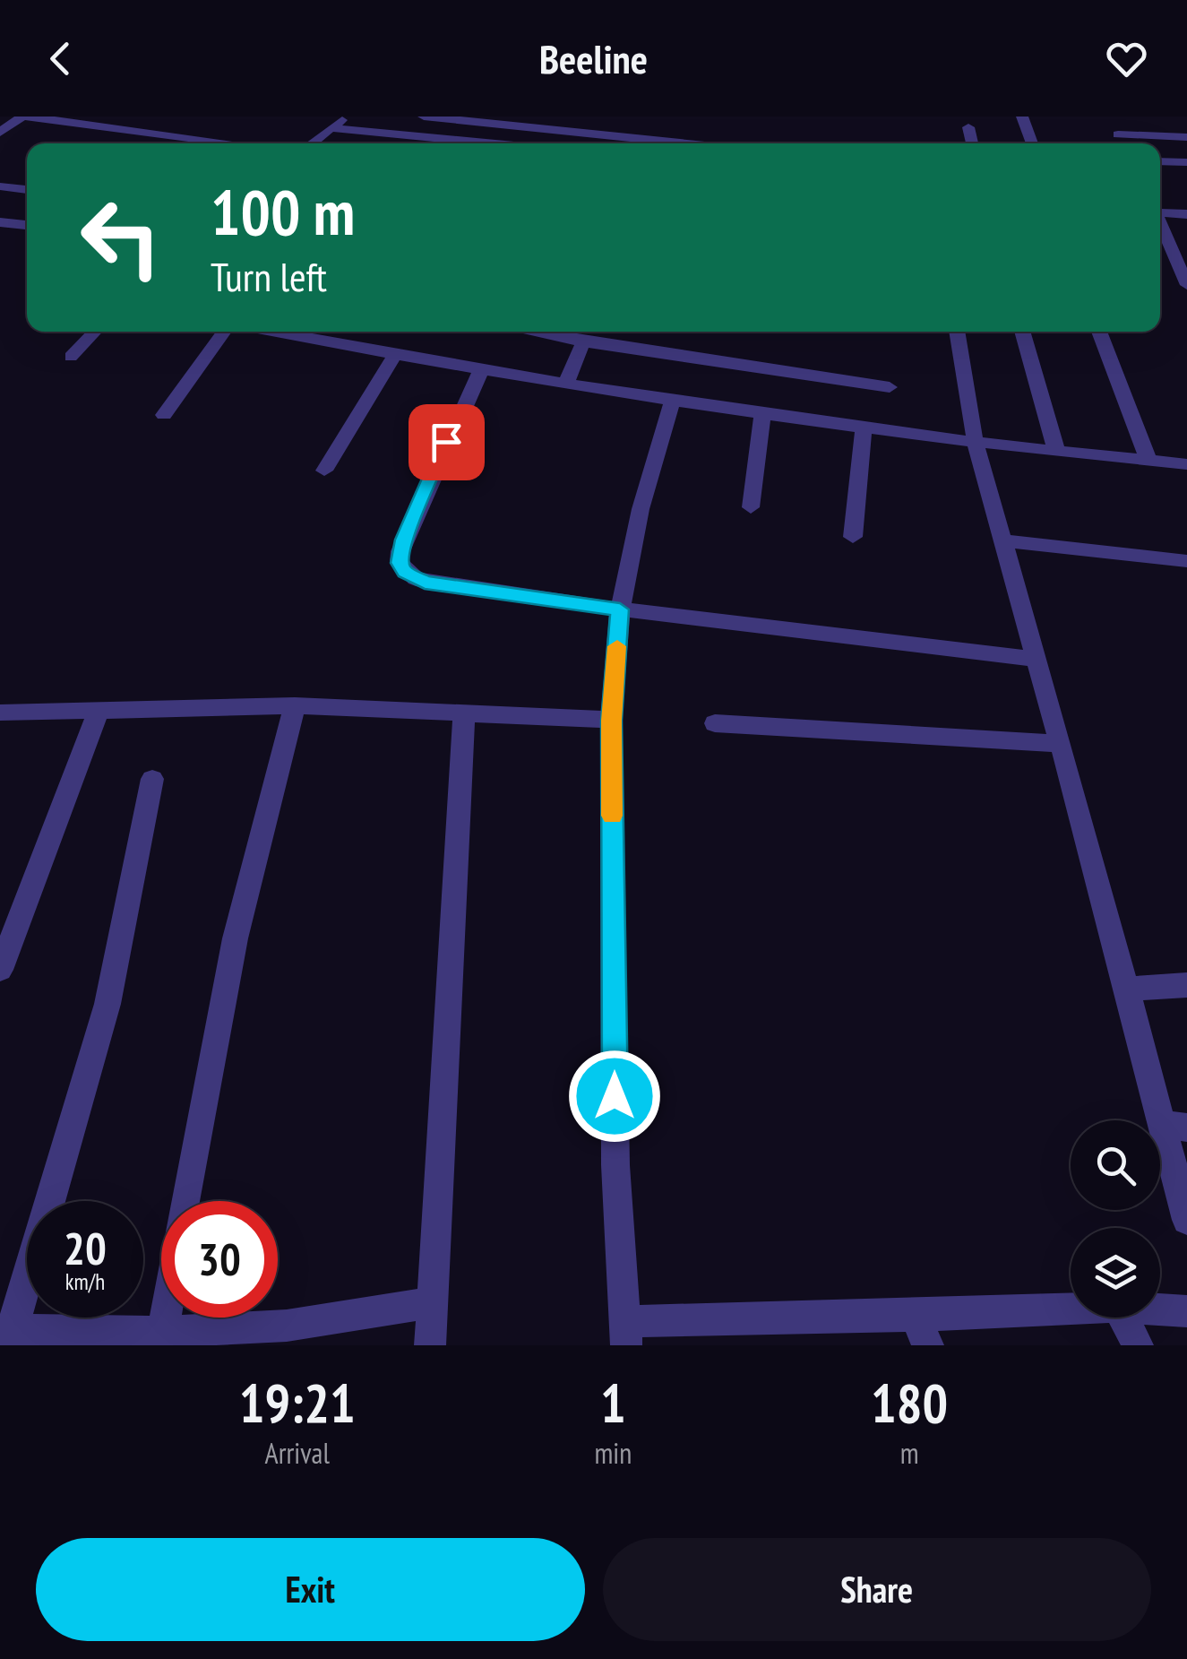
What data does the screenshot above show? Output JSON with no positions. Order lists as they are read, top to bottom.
{
  "page": {
    "header": "Beeline",
    "turn": ["100 m", "Turn left"],
    "speed": "20 km/h",
    "limit": "30",
    "eta": [
      "19:21",
      "Arrival",
      "1",
      "min",
      "180",
      "m"
    ],
    "buttons": ["Exit", "Share"]
  }
}
